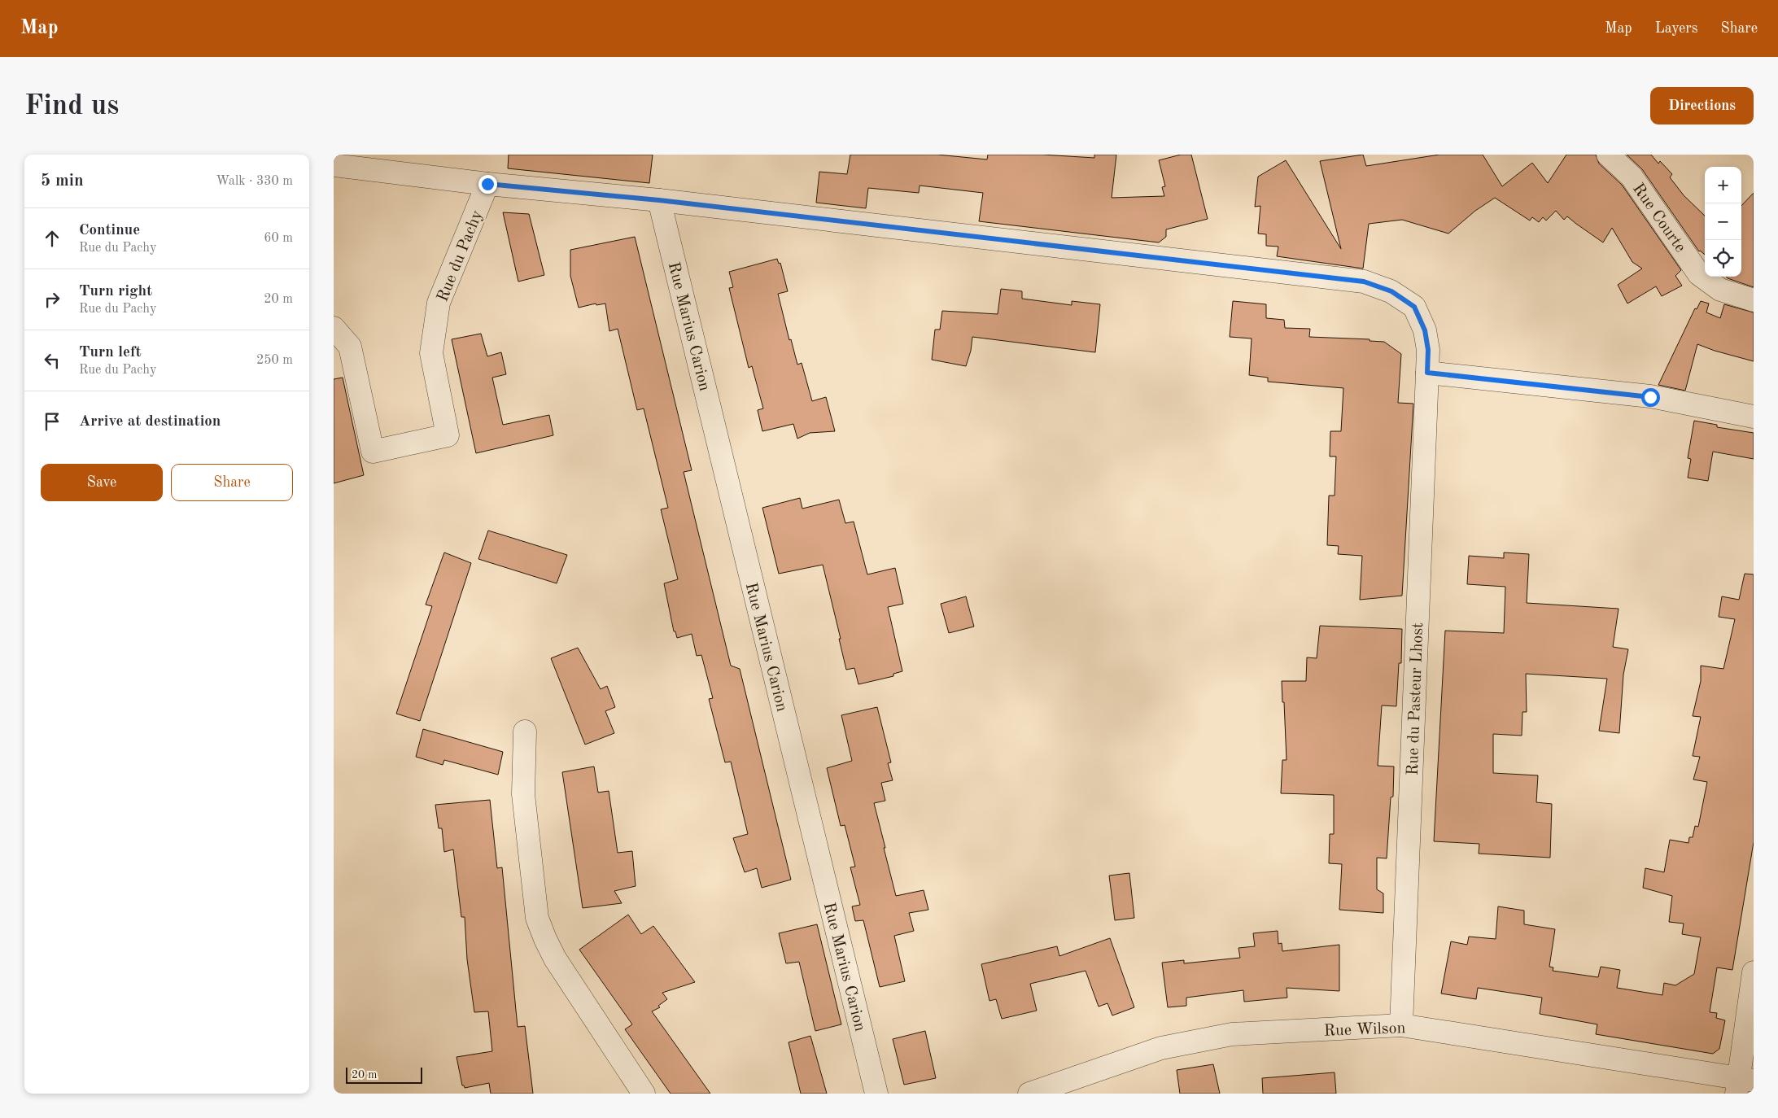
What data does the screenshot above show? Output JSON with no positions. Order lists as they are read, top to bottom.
{
  "streets": {
    "street": [
      "Rue Courte",
      "Rue du Pachy",
      "Rue Marius Carion",
      "Rue du Pasteur Lhost",
      "Rue Wilson"
    ]
  },
  "crossings": [
    ["Rue du Pasteur Lhost", "Rue Wilson"]
  ],
  "scale_bar": "20 m",
  "page": {
    "header": "Map",
    "nav": ["Map", "Layers", "Share"],
    "buttons": [
      "Directions",
      ["Save", "Share"]
    ],
    "title": "Find us",
    "heading": ["5 min", "Walk · 330 m"],
    "map_buttons": ["+", "−"],
    "list": [
      ["Continue", "Rue du Pachy", "60 m"],
      ["Turn right", "Rue du Pachy", "20 m"],
      ["Turn left", "Rue du Pachy", "250 m"],
      "Arrive at destination"
    ],
    "scale": "20 m"
  }
}
